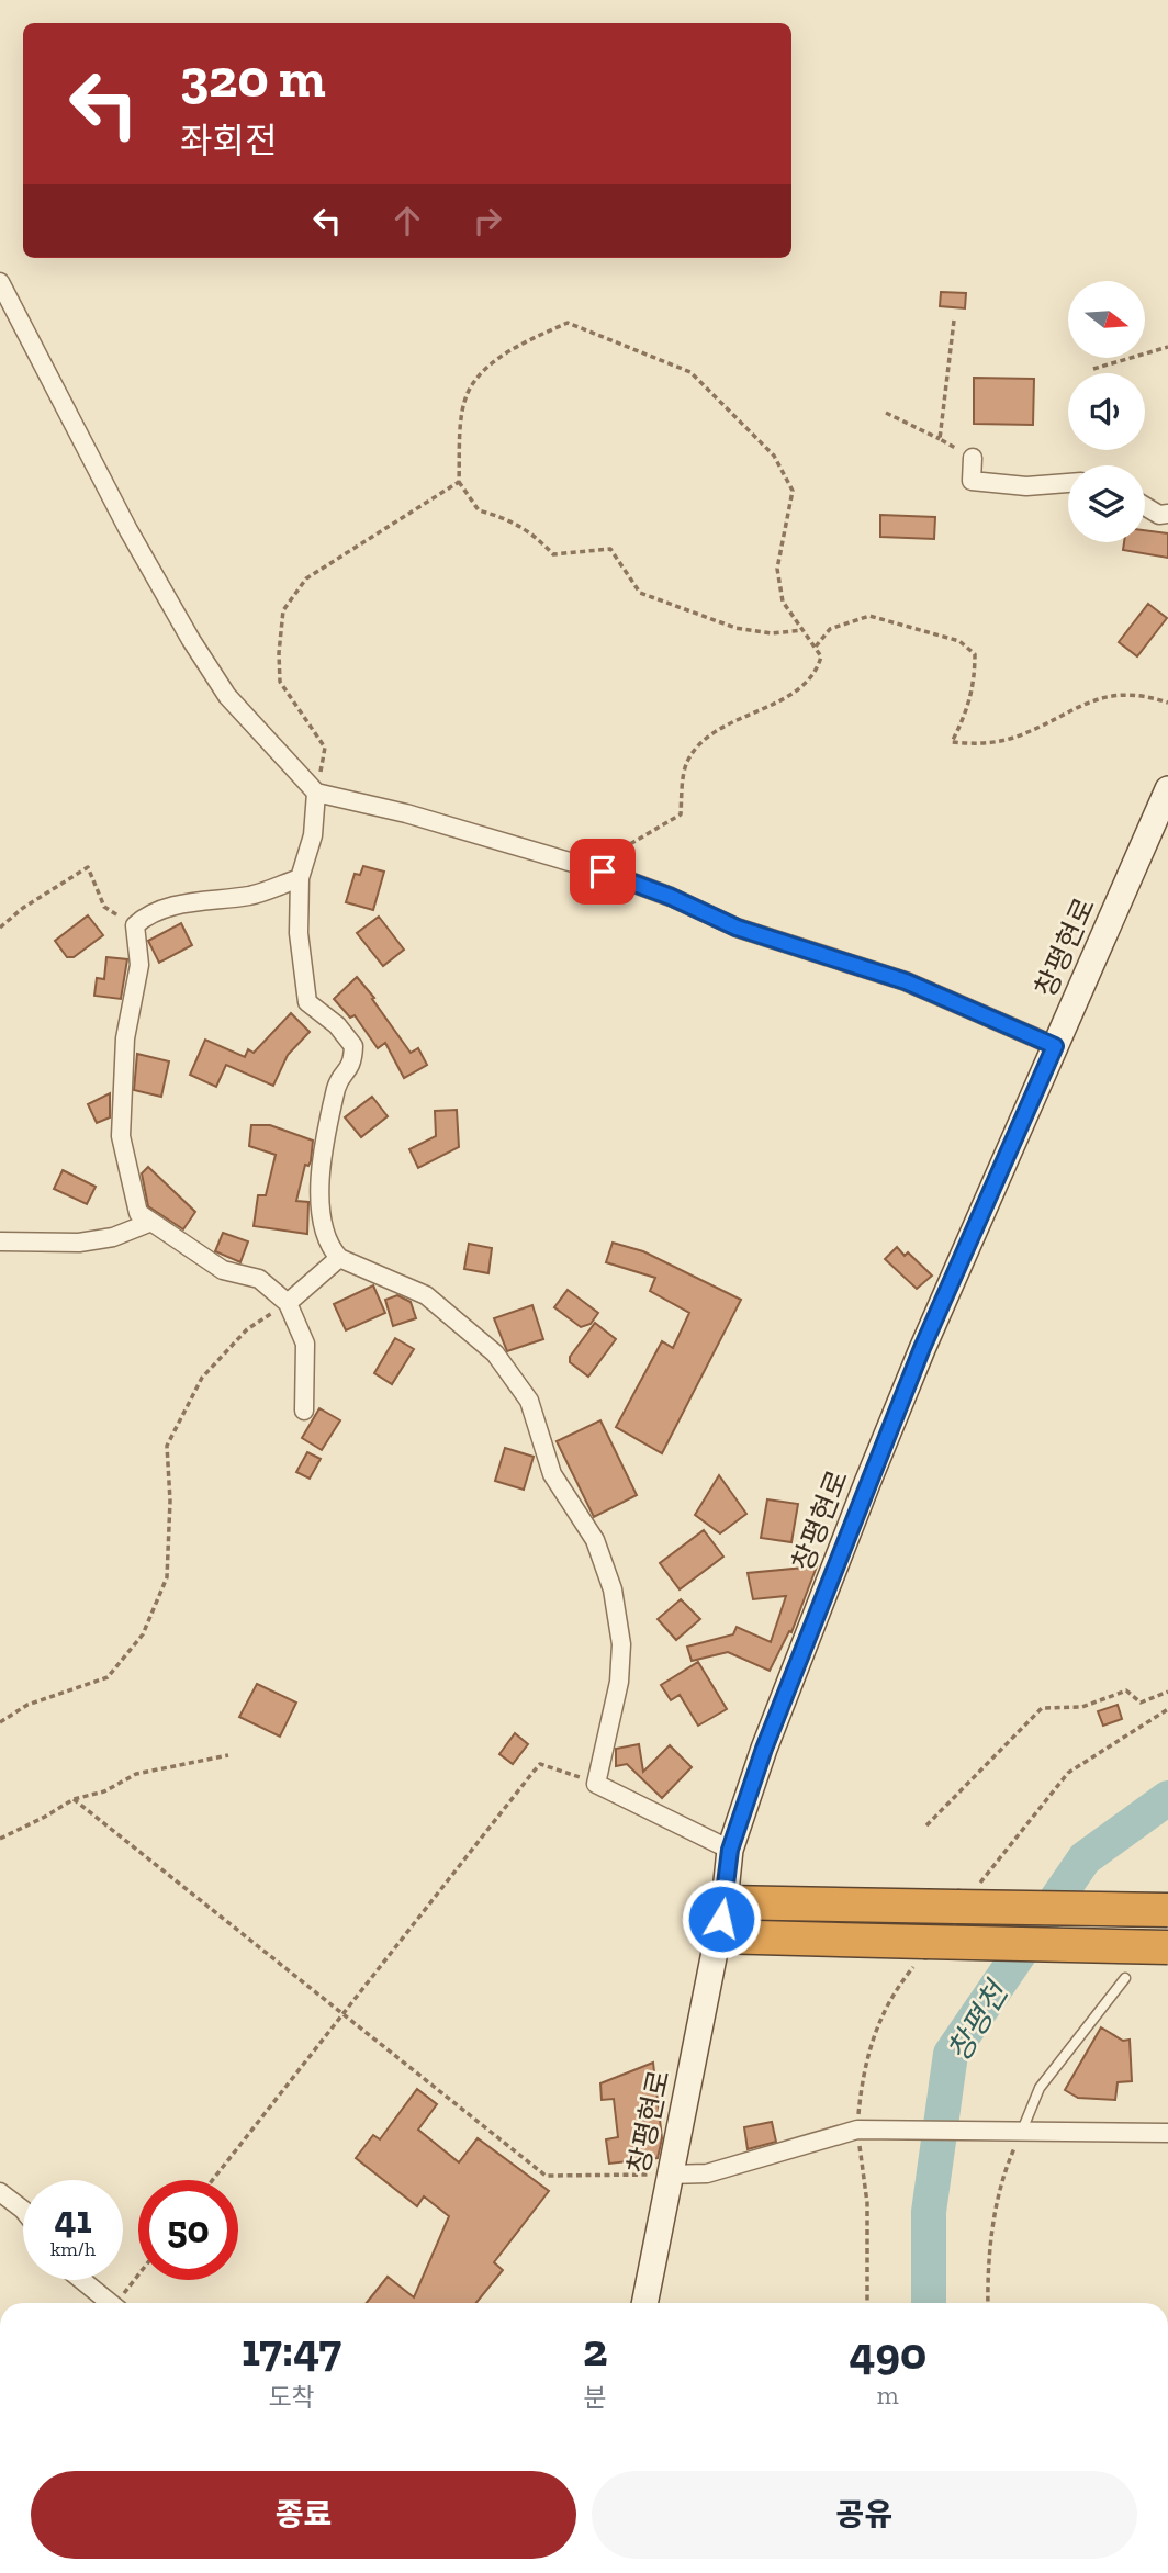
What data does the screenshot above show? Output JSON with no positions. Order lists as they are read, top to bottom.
{
  "streets": {
    "main road": ["창평현로"]
  },
  "water": ["창평천"],
  "north": "right",
  "page": {
    "turn": ["320 m", "좌회전"],
    "speed": "41 km/h",
    "limit": "50",
    "eta": [
      "17:47",
      "도착",
      "2",
      "분",
      "490",
      "m"
    ],
    "buttons": ["종료", "공유"]
  }
}
